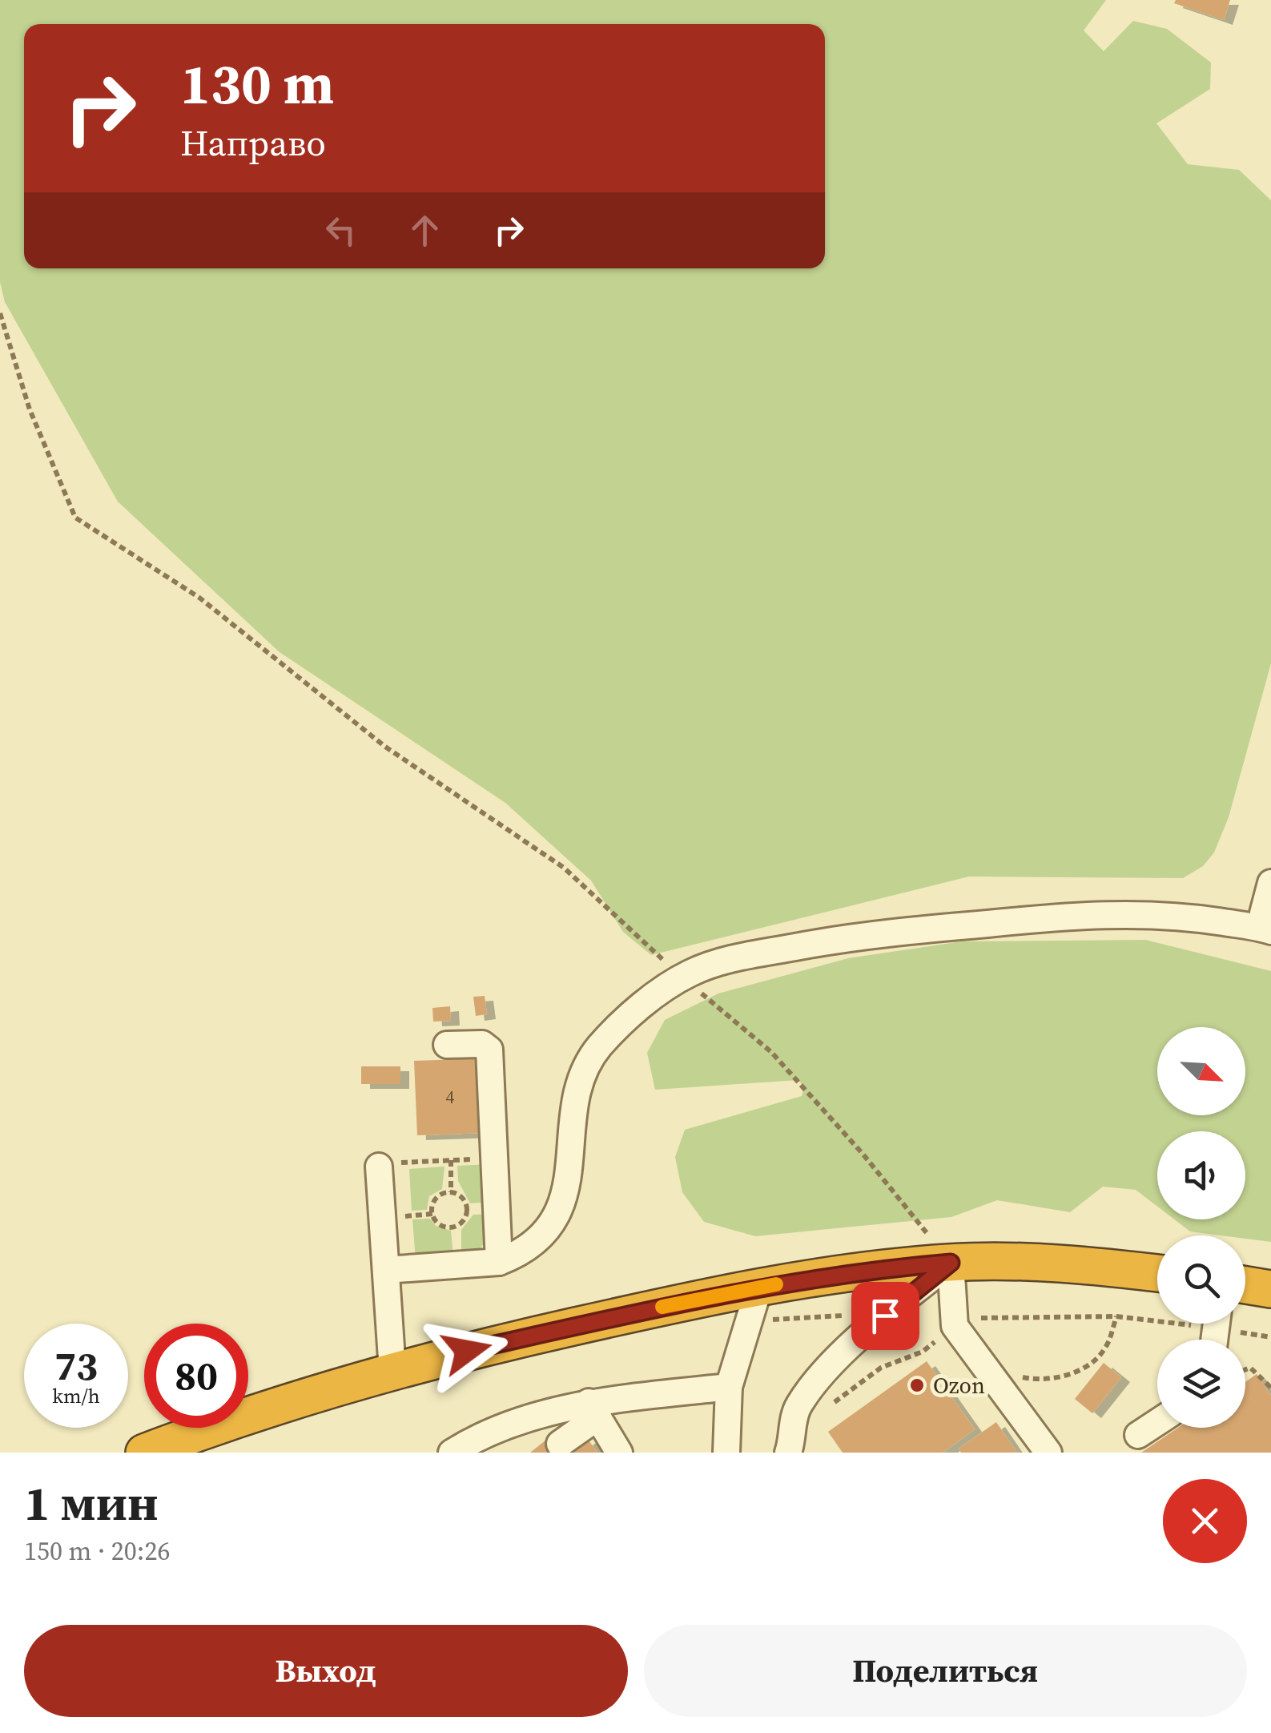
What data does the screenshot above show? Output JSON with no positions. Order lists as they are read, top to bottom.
{
  "places": ["Ozon"],
  "house_numbers": ["4"],
  "north": "bottom right",
  "page": {
    "turn": ["130 m", "Направо"],
    "speed": "73 km/h",
    "limit": "80",
    "heading": ["1 мин", "150 m · 20:26"],
    "buttons": ["Выход", "Поделиться"]
  }
}
